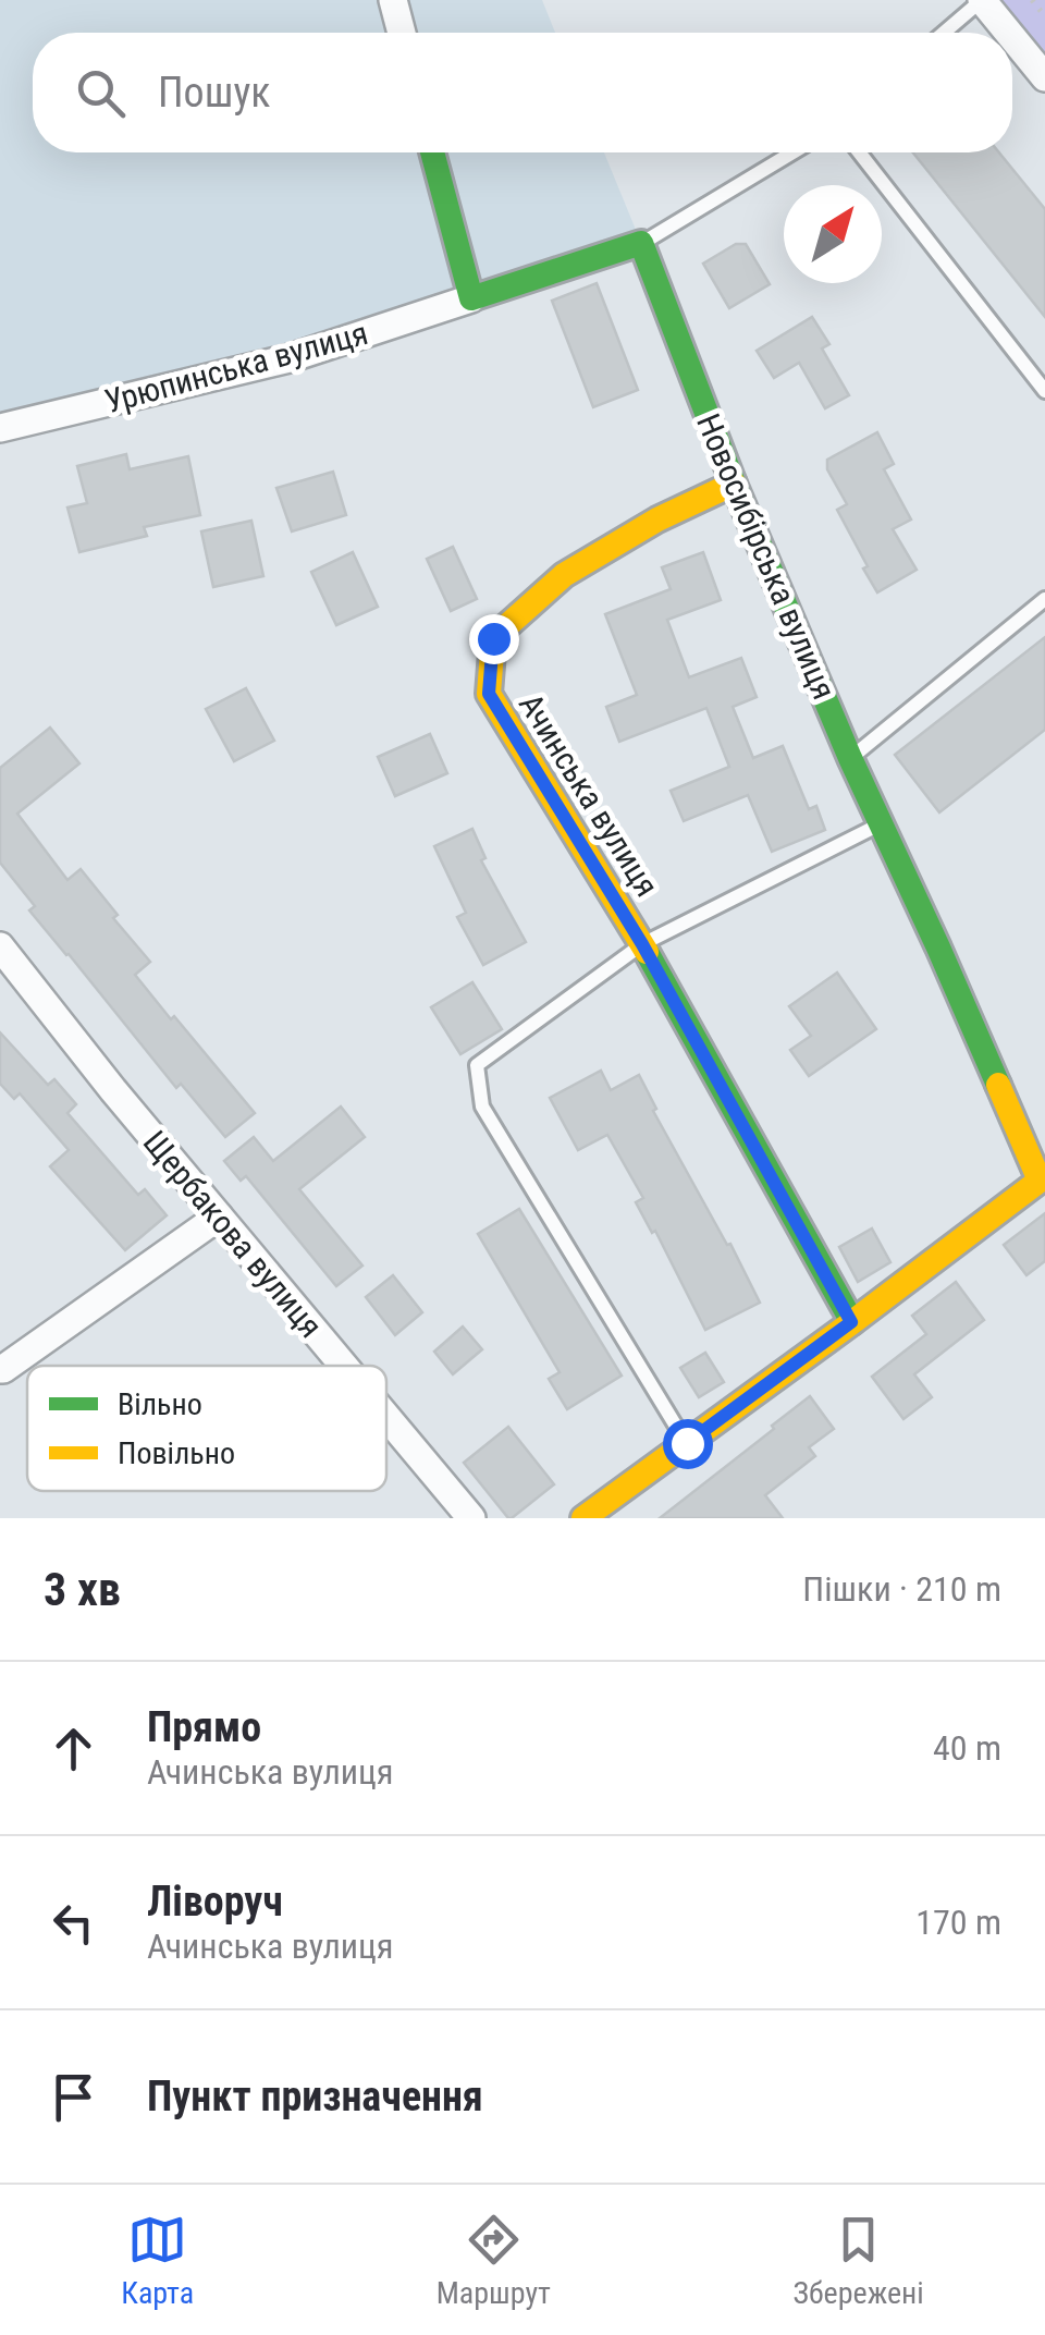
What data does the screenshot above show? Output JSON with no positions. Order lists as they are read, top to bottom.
{
  "streets": {
    "street": [
      "Урюпинська вулиця",
      "Новосибірська вулиця",
      "Ачинська вулиця",
      "Щербакова вулиця"
    ]
  },
  "crossings": [
    ["Новосибірська вулиця", "Ачинська вулиця"]
  ],
  "legend": ["Вільно", "Повільно"],
  "north": "top right",
  "page": {
    "search": "Пошук",
    "heading": ["3 хв", "Пішки · 210 m"],
    "list": [
      ["Прямо", "Ачинська вулиця", "40 m"],
      ["Ліворуч", "Ачинська вулиця", "170 m"],
      "Пункт призначення"
    ],
    "nav": ["Карта", "Маршрут", "Збережені"]
  }
}
